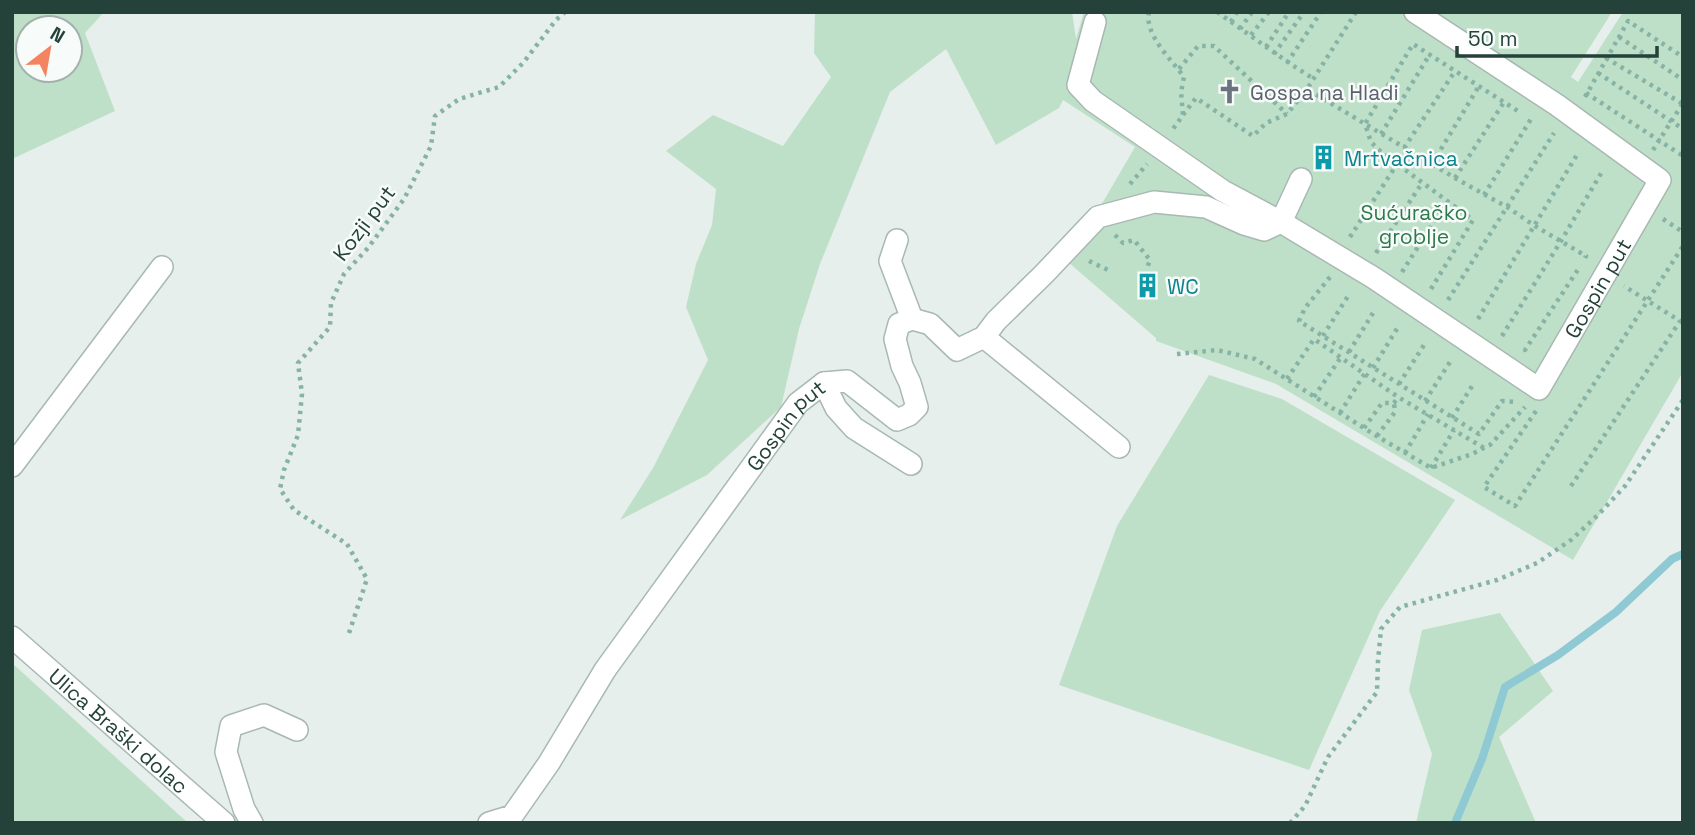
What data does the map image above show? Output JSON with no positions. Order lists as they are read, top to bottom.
{
  "streets": {
    "street": ["Gospin put", "Ulica Braški dolac"],
    "path": ["Kozji put"]
  },
  "parks": ["Sućuračko groblje"],
  "places": {
    "church": ["Gospa na Hladi"],
    "building": ["Mrtvačnica", "WC"]
  },
  "scale_bar": "50 m",
  "north": "top right"
}
